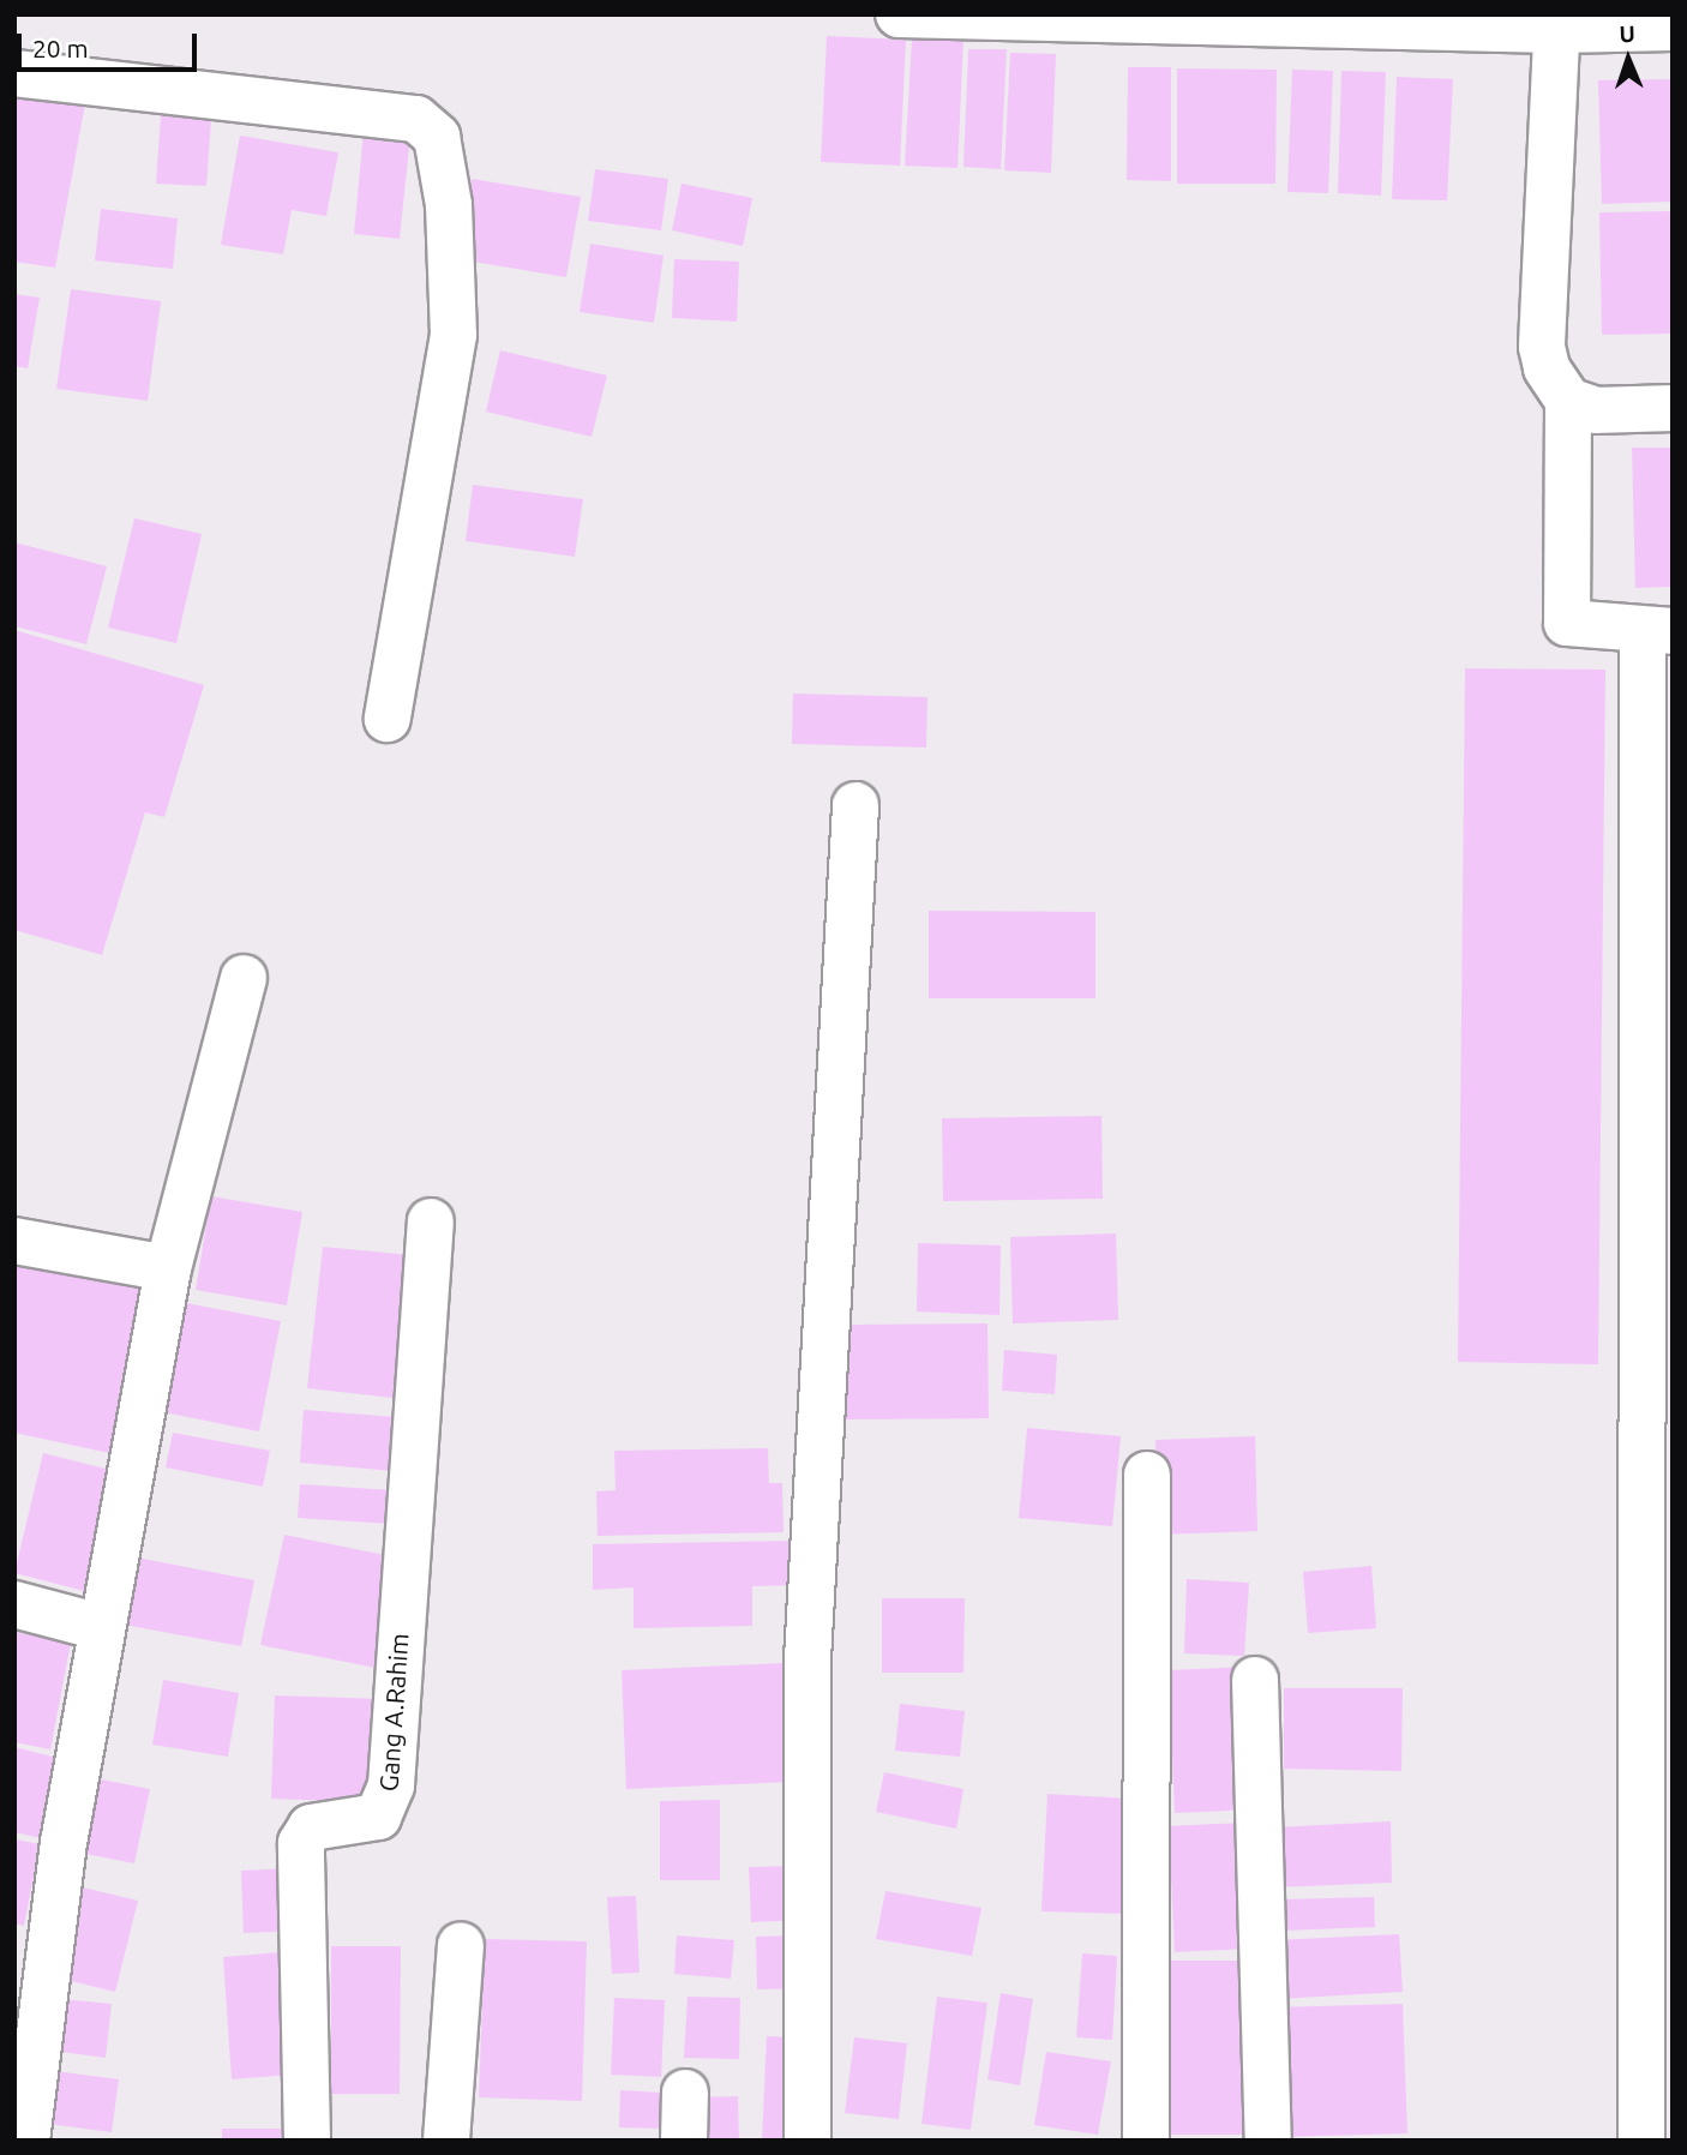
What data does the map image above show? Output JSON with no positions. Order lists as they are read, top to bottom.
{
  "streets": {
    "street": ["Gang A.Rahim"]
  },
  "scale_bar": "20 m",
  "north": "top"
}
